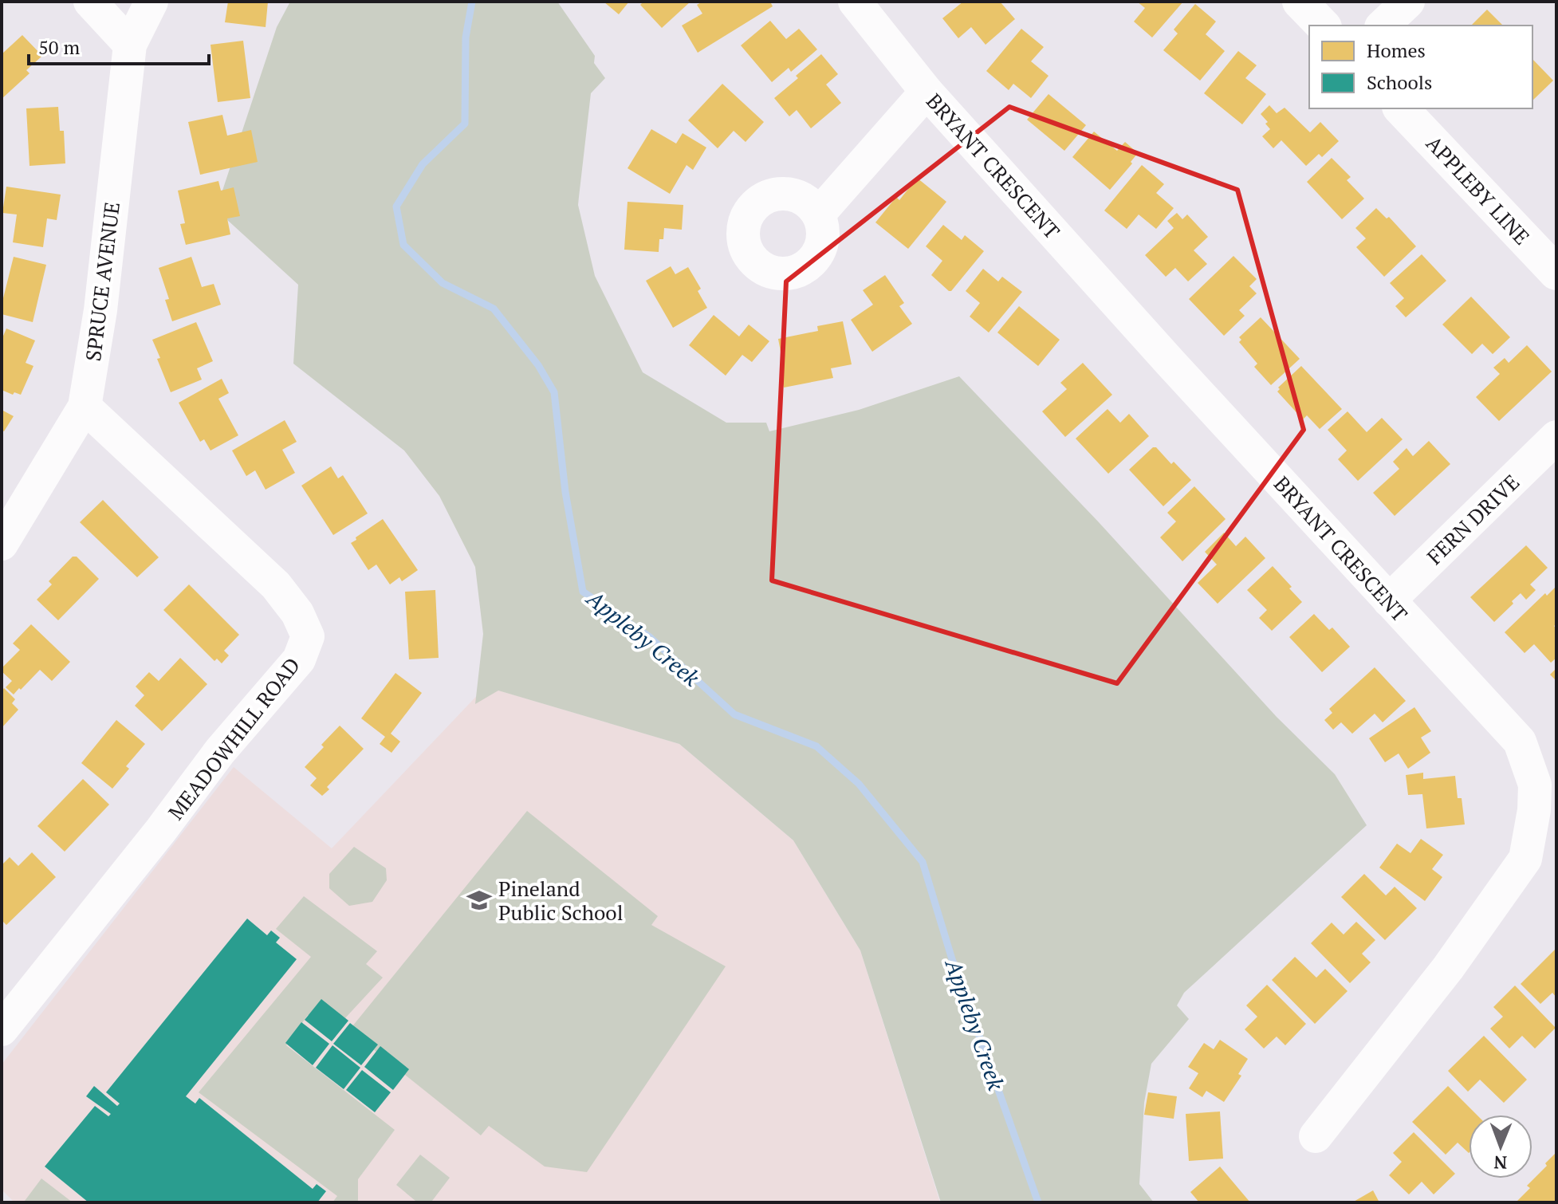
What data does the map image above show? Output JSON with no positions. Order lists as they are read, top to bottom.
{
  "streets": {
    "main road": ["APPLEBY LINE"],
    "street": [
      "BRYANT CRESCENT",
      "SPRUCE AVENUE",
      "FERN DRIVE",
      "MEADOWHILL ROAD"
    ]
  },
  "crossings": [
    ["BRYANT CRESCENT", "FERN DRIVE"],
    ["SPRUCE AVENUE", "MEADOWHILL ROAD"]
  ],
  "water": ["Appleby Creek"],
  "places": {
    "school or university": ["Pineland Public School"]
  },
  "legend": ["Homes", "Schools"],
  "scale_bar": "50 m",
  "north": "bottom"
}
